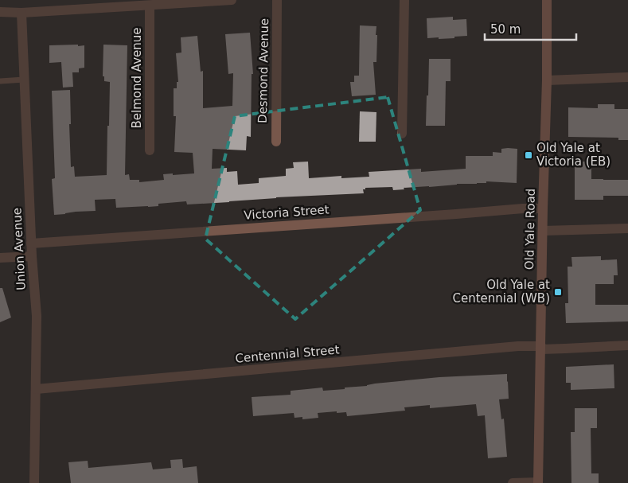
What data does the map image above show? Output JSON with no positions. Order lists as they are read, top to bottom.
{
  "streets": {
    "street": [
      "Desmond Avenue",
      "Belmond Avenue",
      "Victoria Street",
      "Old Yale Road",
      "Union Avenue",
      "Centennial Street"
    ]
  },
  "crossings": [
    ["Victoria Street", "Old Yale Road"],
    ["Victoria Street", "Union Avenue"],
    ["Old Yale Road", "Centennial Street"],
    ["Union Avenue", "Centennial Street"]
  ],
  "places": {
    "transit": ["Old Yale at Victoria (EB)", "Old Yale at Centennial (WB)"]
  },
  "scale_bar": "50 m"
}
